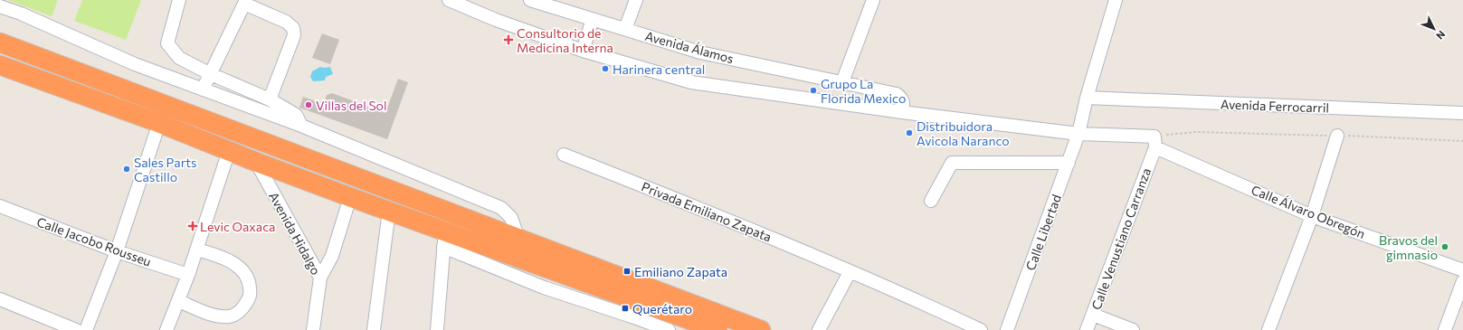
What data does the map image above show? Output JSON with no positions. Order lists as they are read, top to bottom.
{
  "streets": {
    "street": [
      "Avenida Álamos",
      "Avenida Ferrocarril",
      "Privada Emiliano Zapata",
      "Calle Álvaro Obregón",
      "Calle Libertad",
      "Avenida Hidalgo",
      "Calle Venustiano Carranza",
      "Calle Jacobo Rousseu"
    ]
  },
  "crossings": [
    ["Avenida Ferrocarril", "Calle Libertad"],
    ["Calle Álvaro Obregón", "Calle Venustiano Carranza"]
  ],
  "places": {
    "health": ["Consultorio de Medicina Interna", "Levic Oaxaca"],
    "other": [
      "Harinera central",
      "Grupo La Florida Mexico",
      "Villas del Sol",
      "Distribuidora Avicola Naranco",
      "Sales Parts Castillo",
      "Bravos del gimnasio"
    ],
    "transit": ["Emiliano Zapata", "Querétaro"]
  },
  "north": "bottom right"
}
